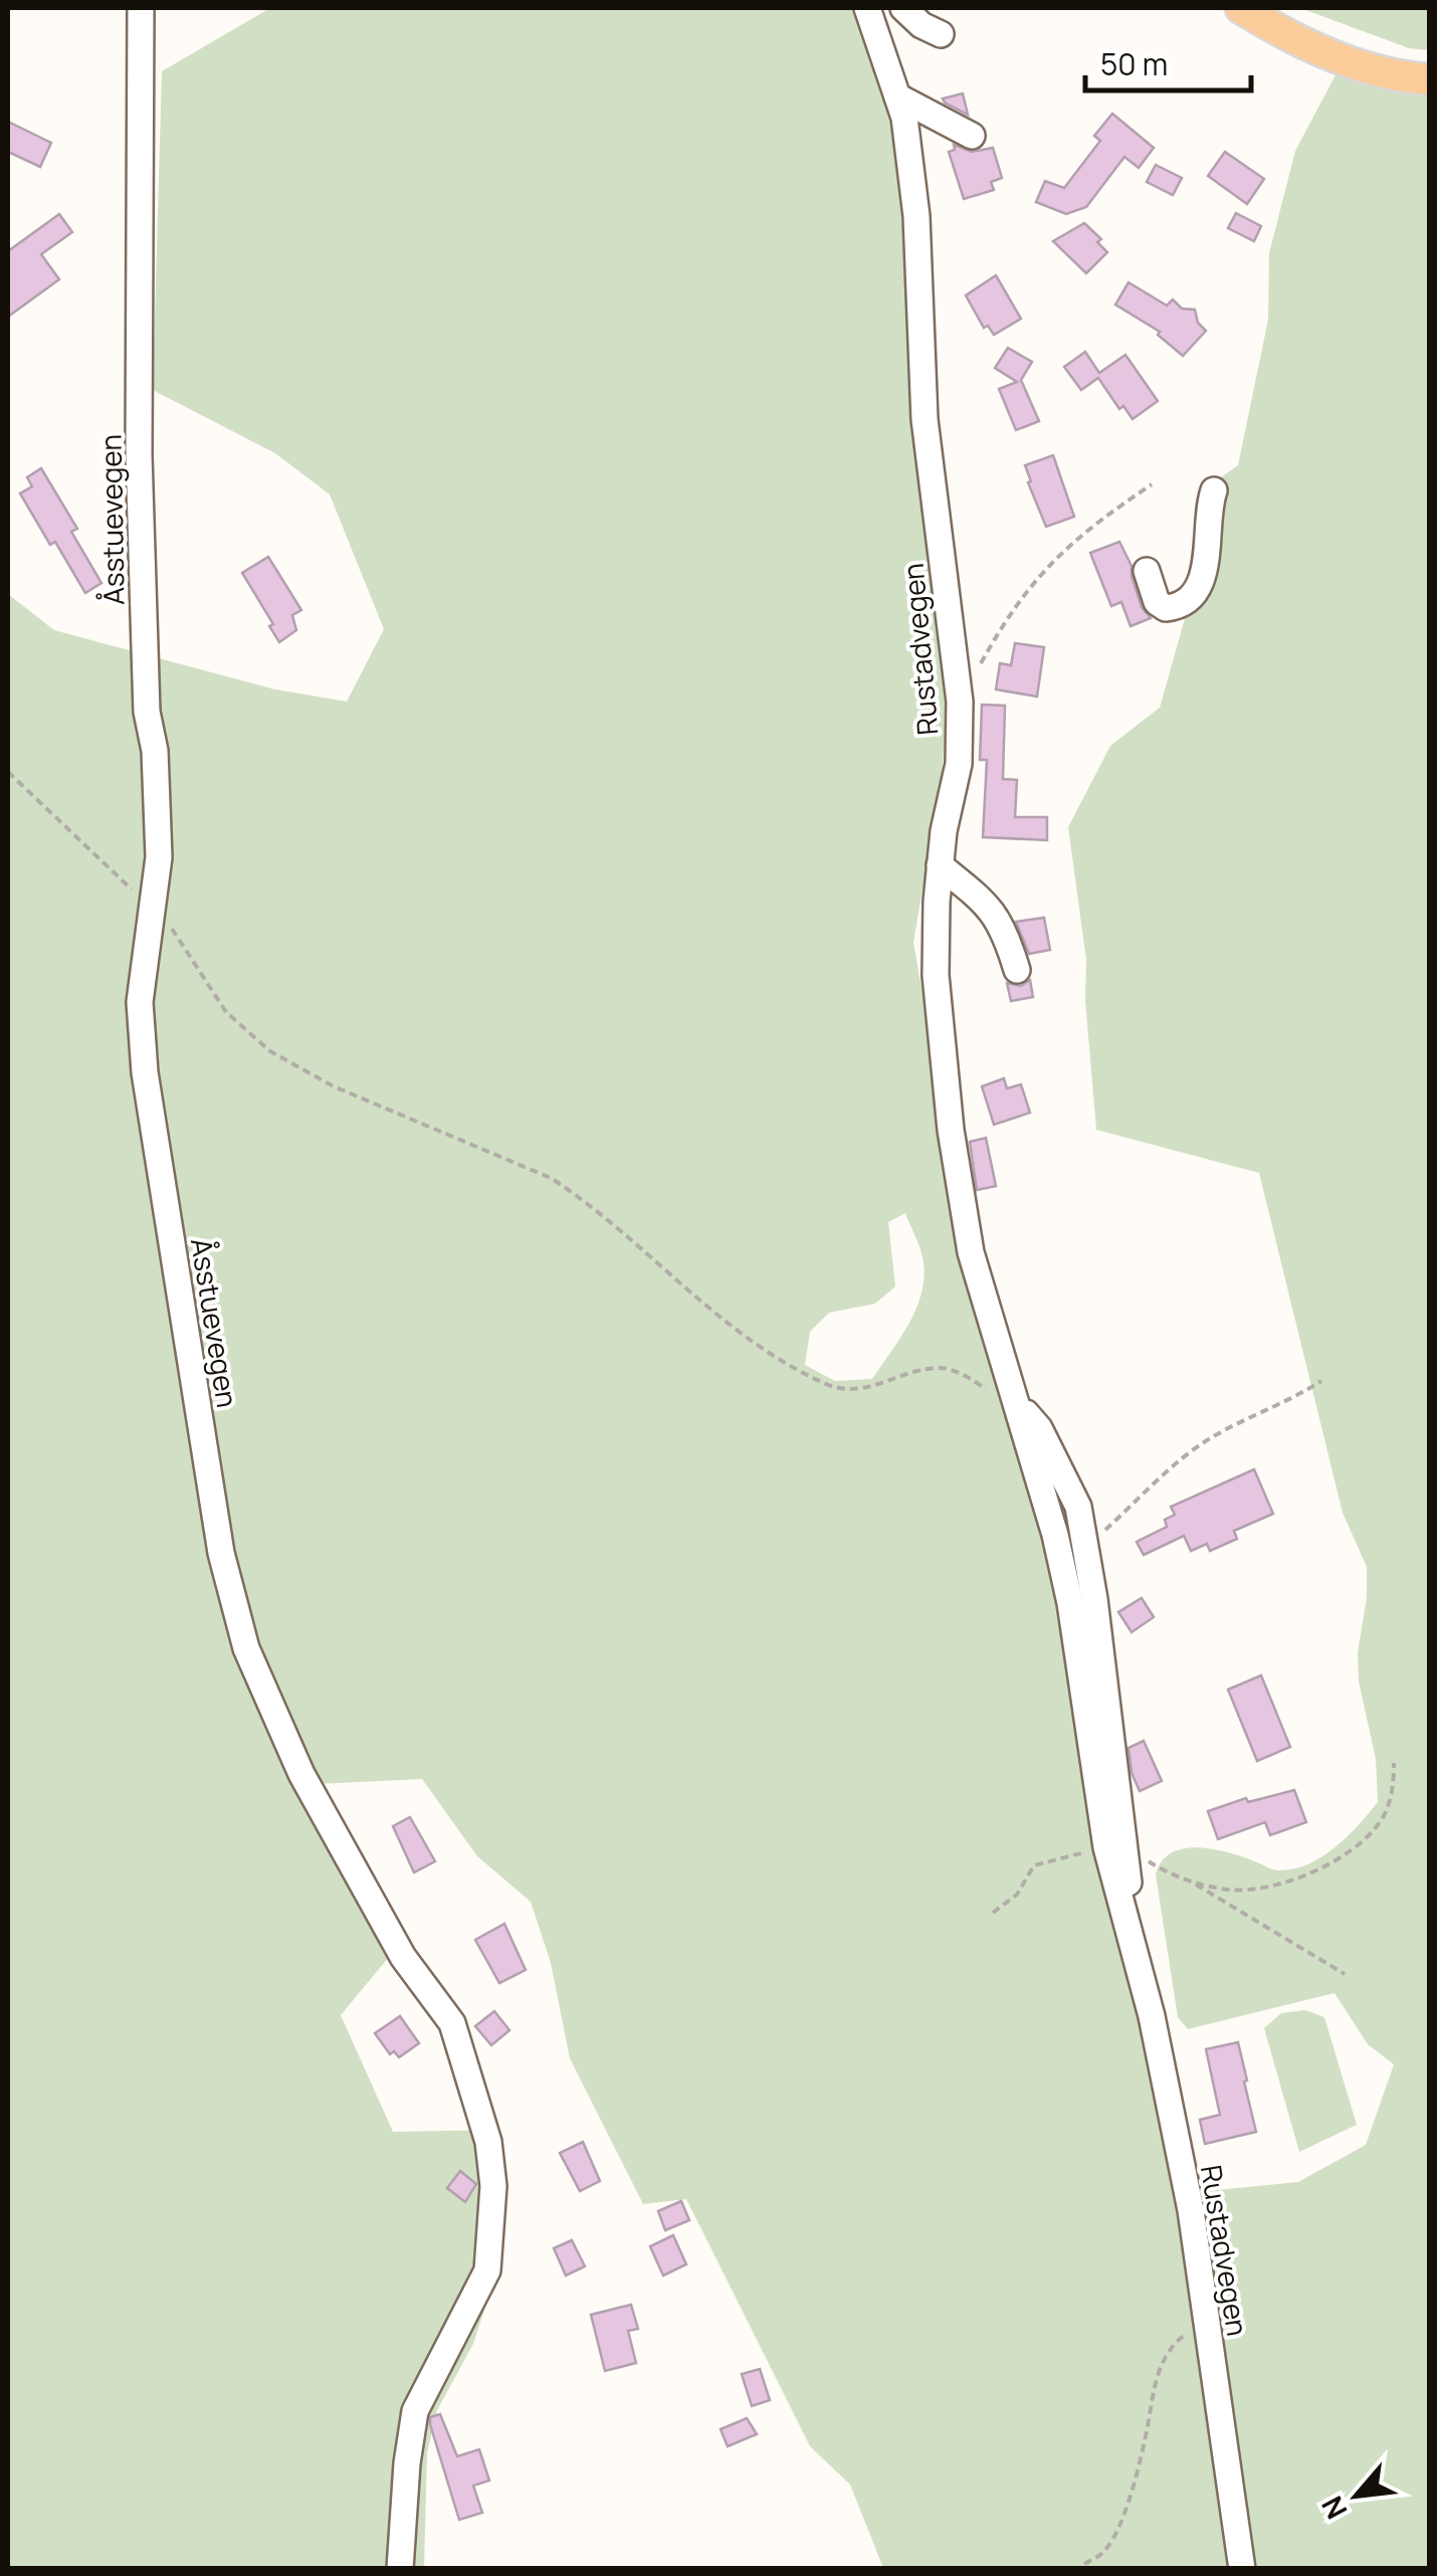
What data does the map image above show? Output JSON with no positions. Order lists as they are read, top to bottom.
{
  "streets": {
    "street": ["Åsstuevegen", "Rustadvegen"]
  },
  "scale_bar": "50 m",
  "north": "bottom left"
}
